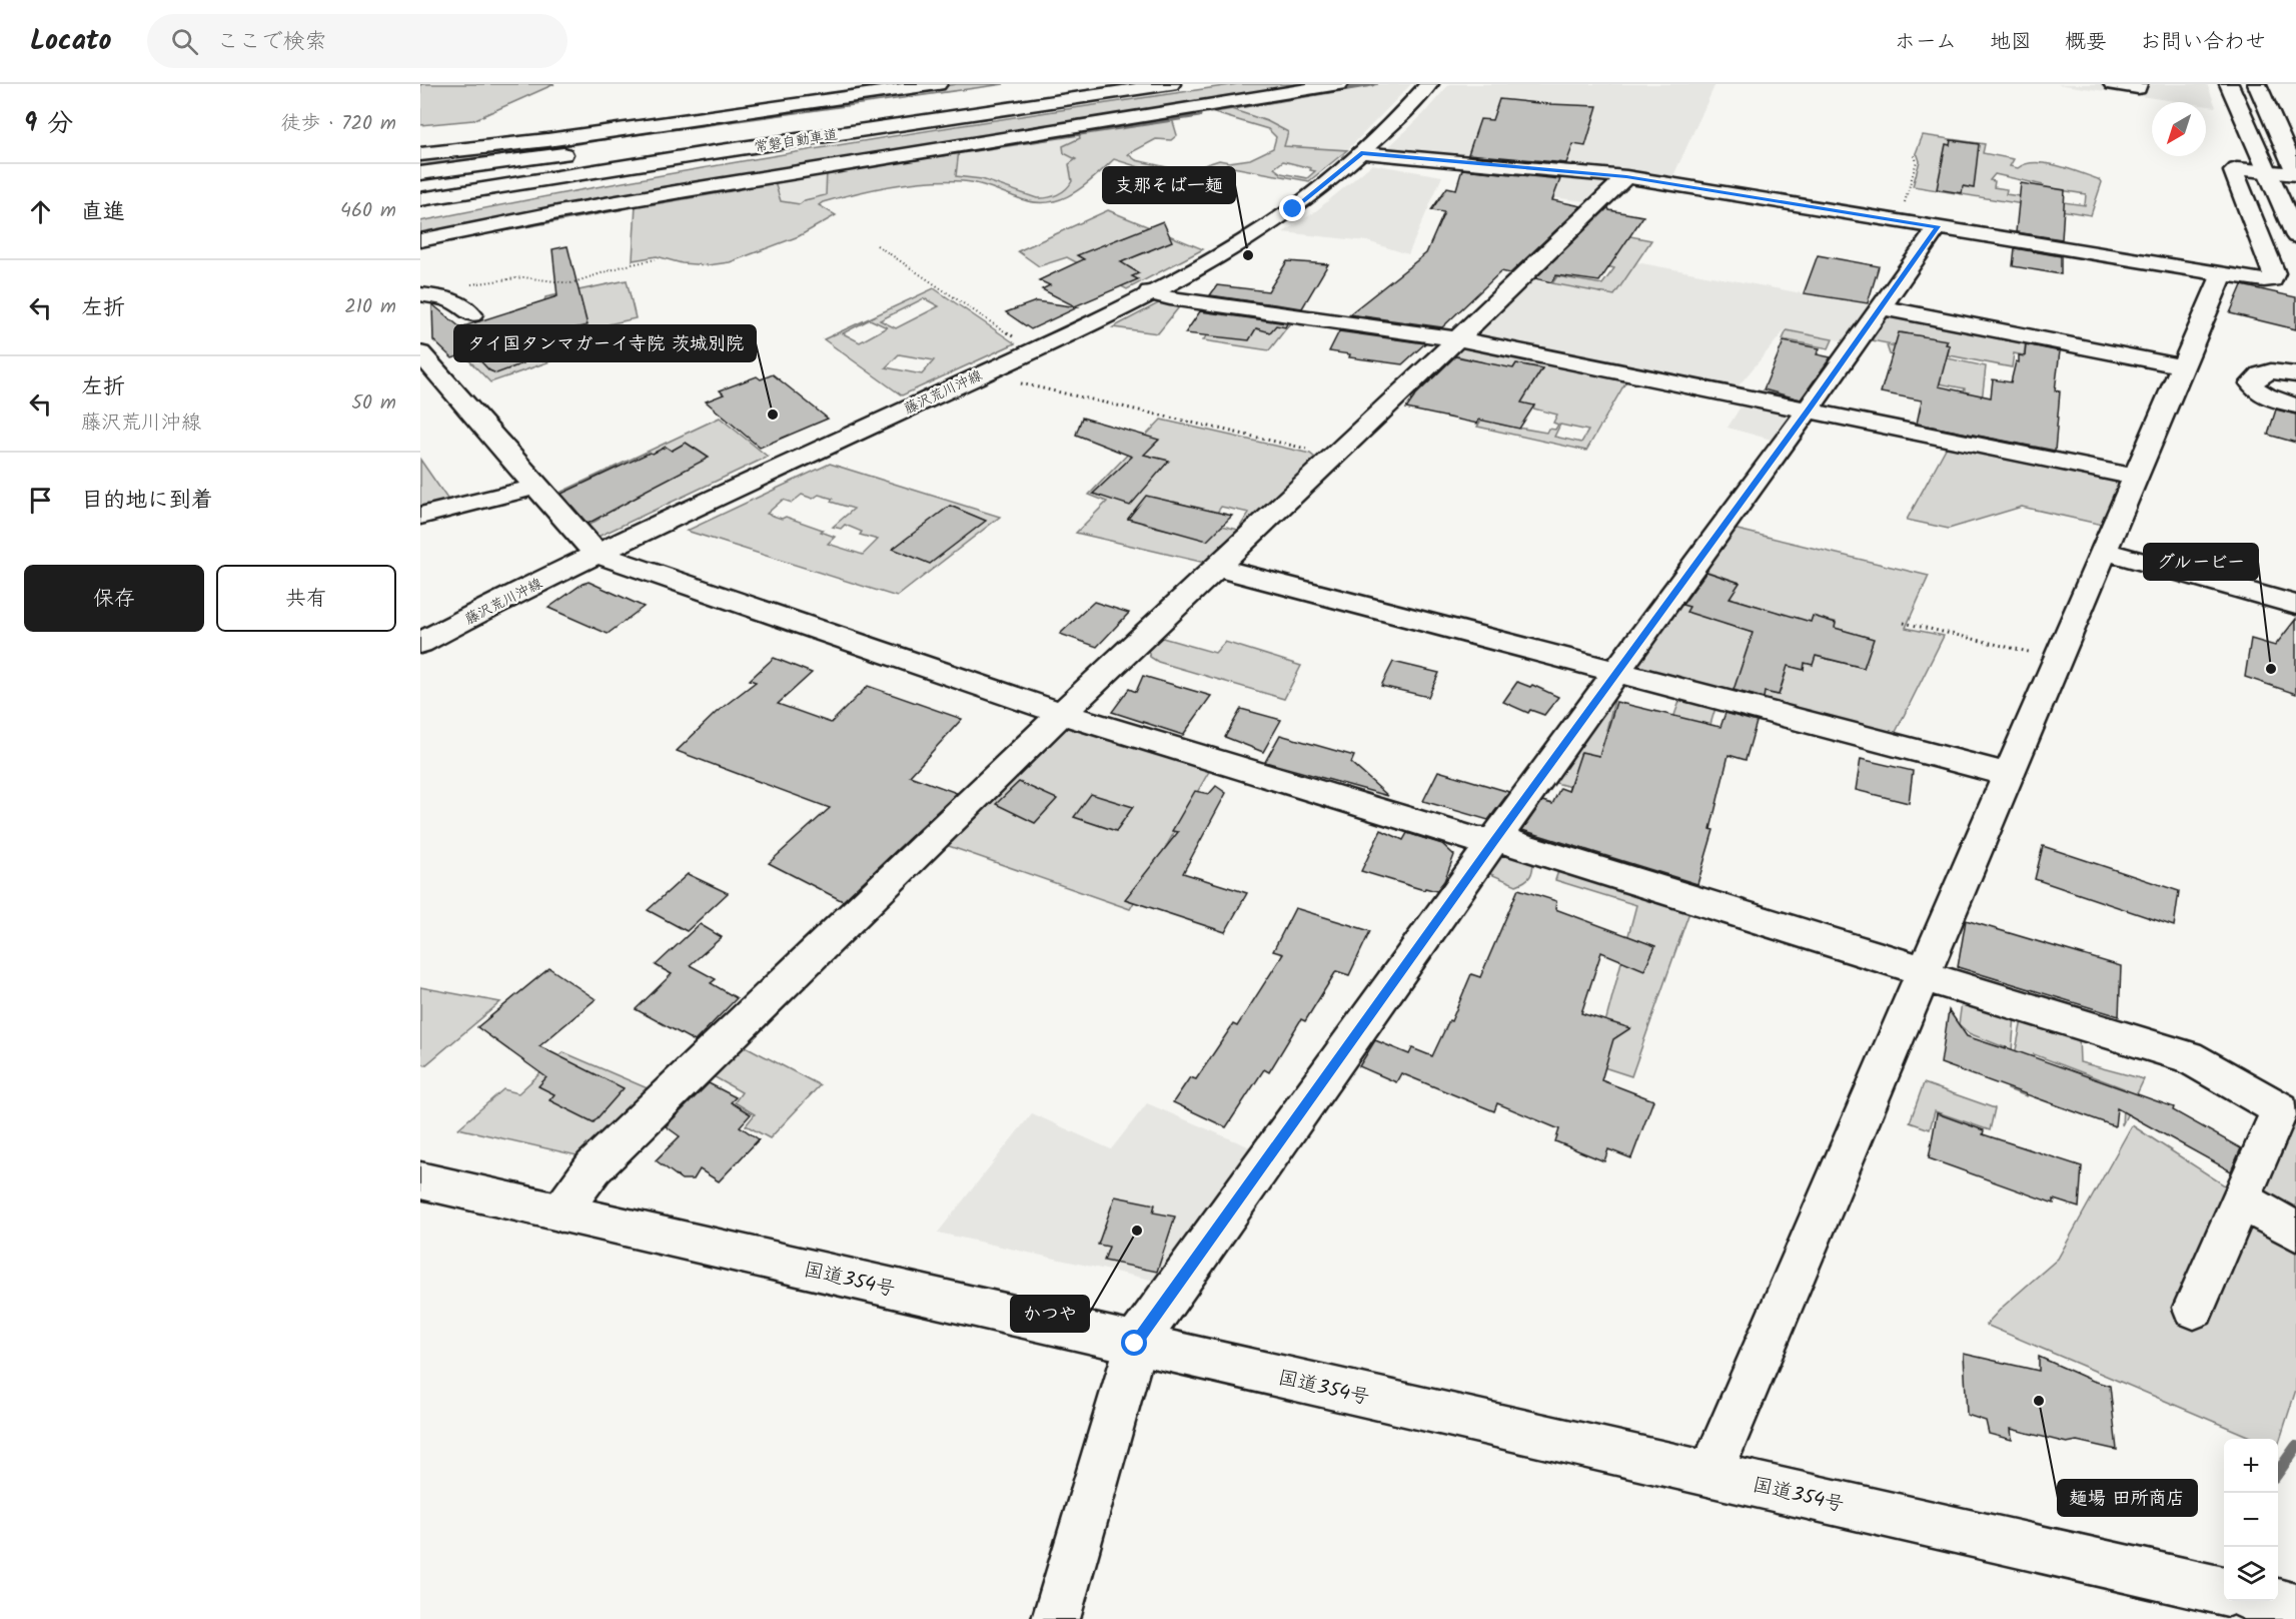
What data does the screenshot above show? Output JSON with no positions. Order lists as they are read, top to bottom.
{
  "streets": {
    "main road": ["常磐自動車道", "藤沢荒川沖線", "国道354号"]
  },
  "places": [
    "支那そば一麺",
    "タイ国タンマガーイ寺院 茨城別院",
    "グルービー",
    "かつや",
    "麺場 田所商店"
  ],
  "north": "bottom left",
  "page": {
    "header": "Locato",
    "search": "ここで検索",
    "nav": [
      "ホーム",
      "地図",
      "概要",
      "お問い合わせ"
    ],
    "heading": ["9 分", "徒歩 · 720 m"],
    "list": [
      ["直進", "460 m"],
      ["左折", "210 m"],
      ["左折", "藤沢荒川沖線", "50 m"],
      "目的地に到着"
    ],
    "buttons": ["保存", "共有"],
    "map_buttons": ["+", "−"]
  }
}
